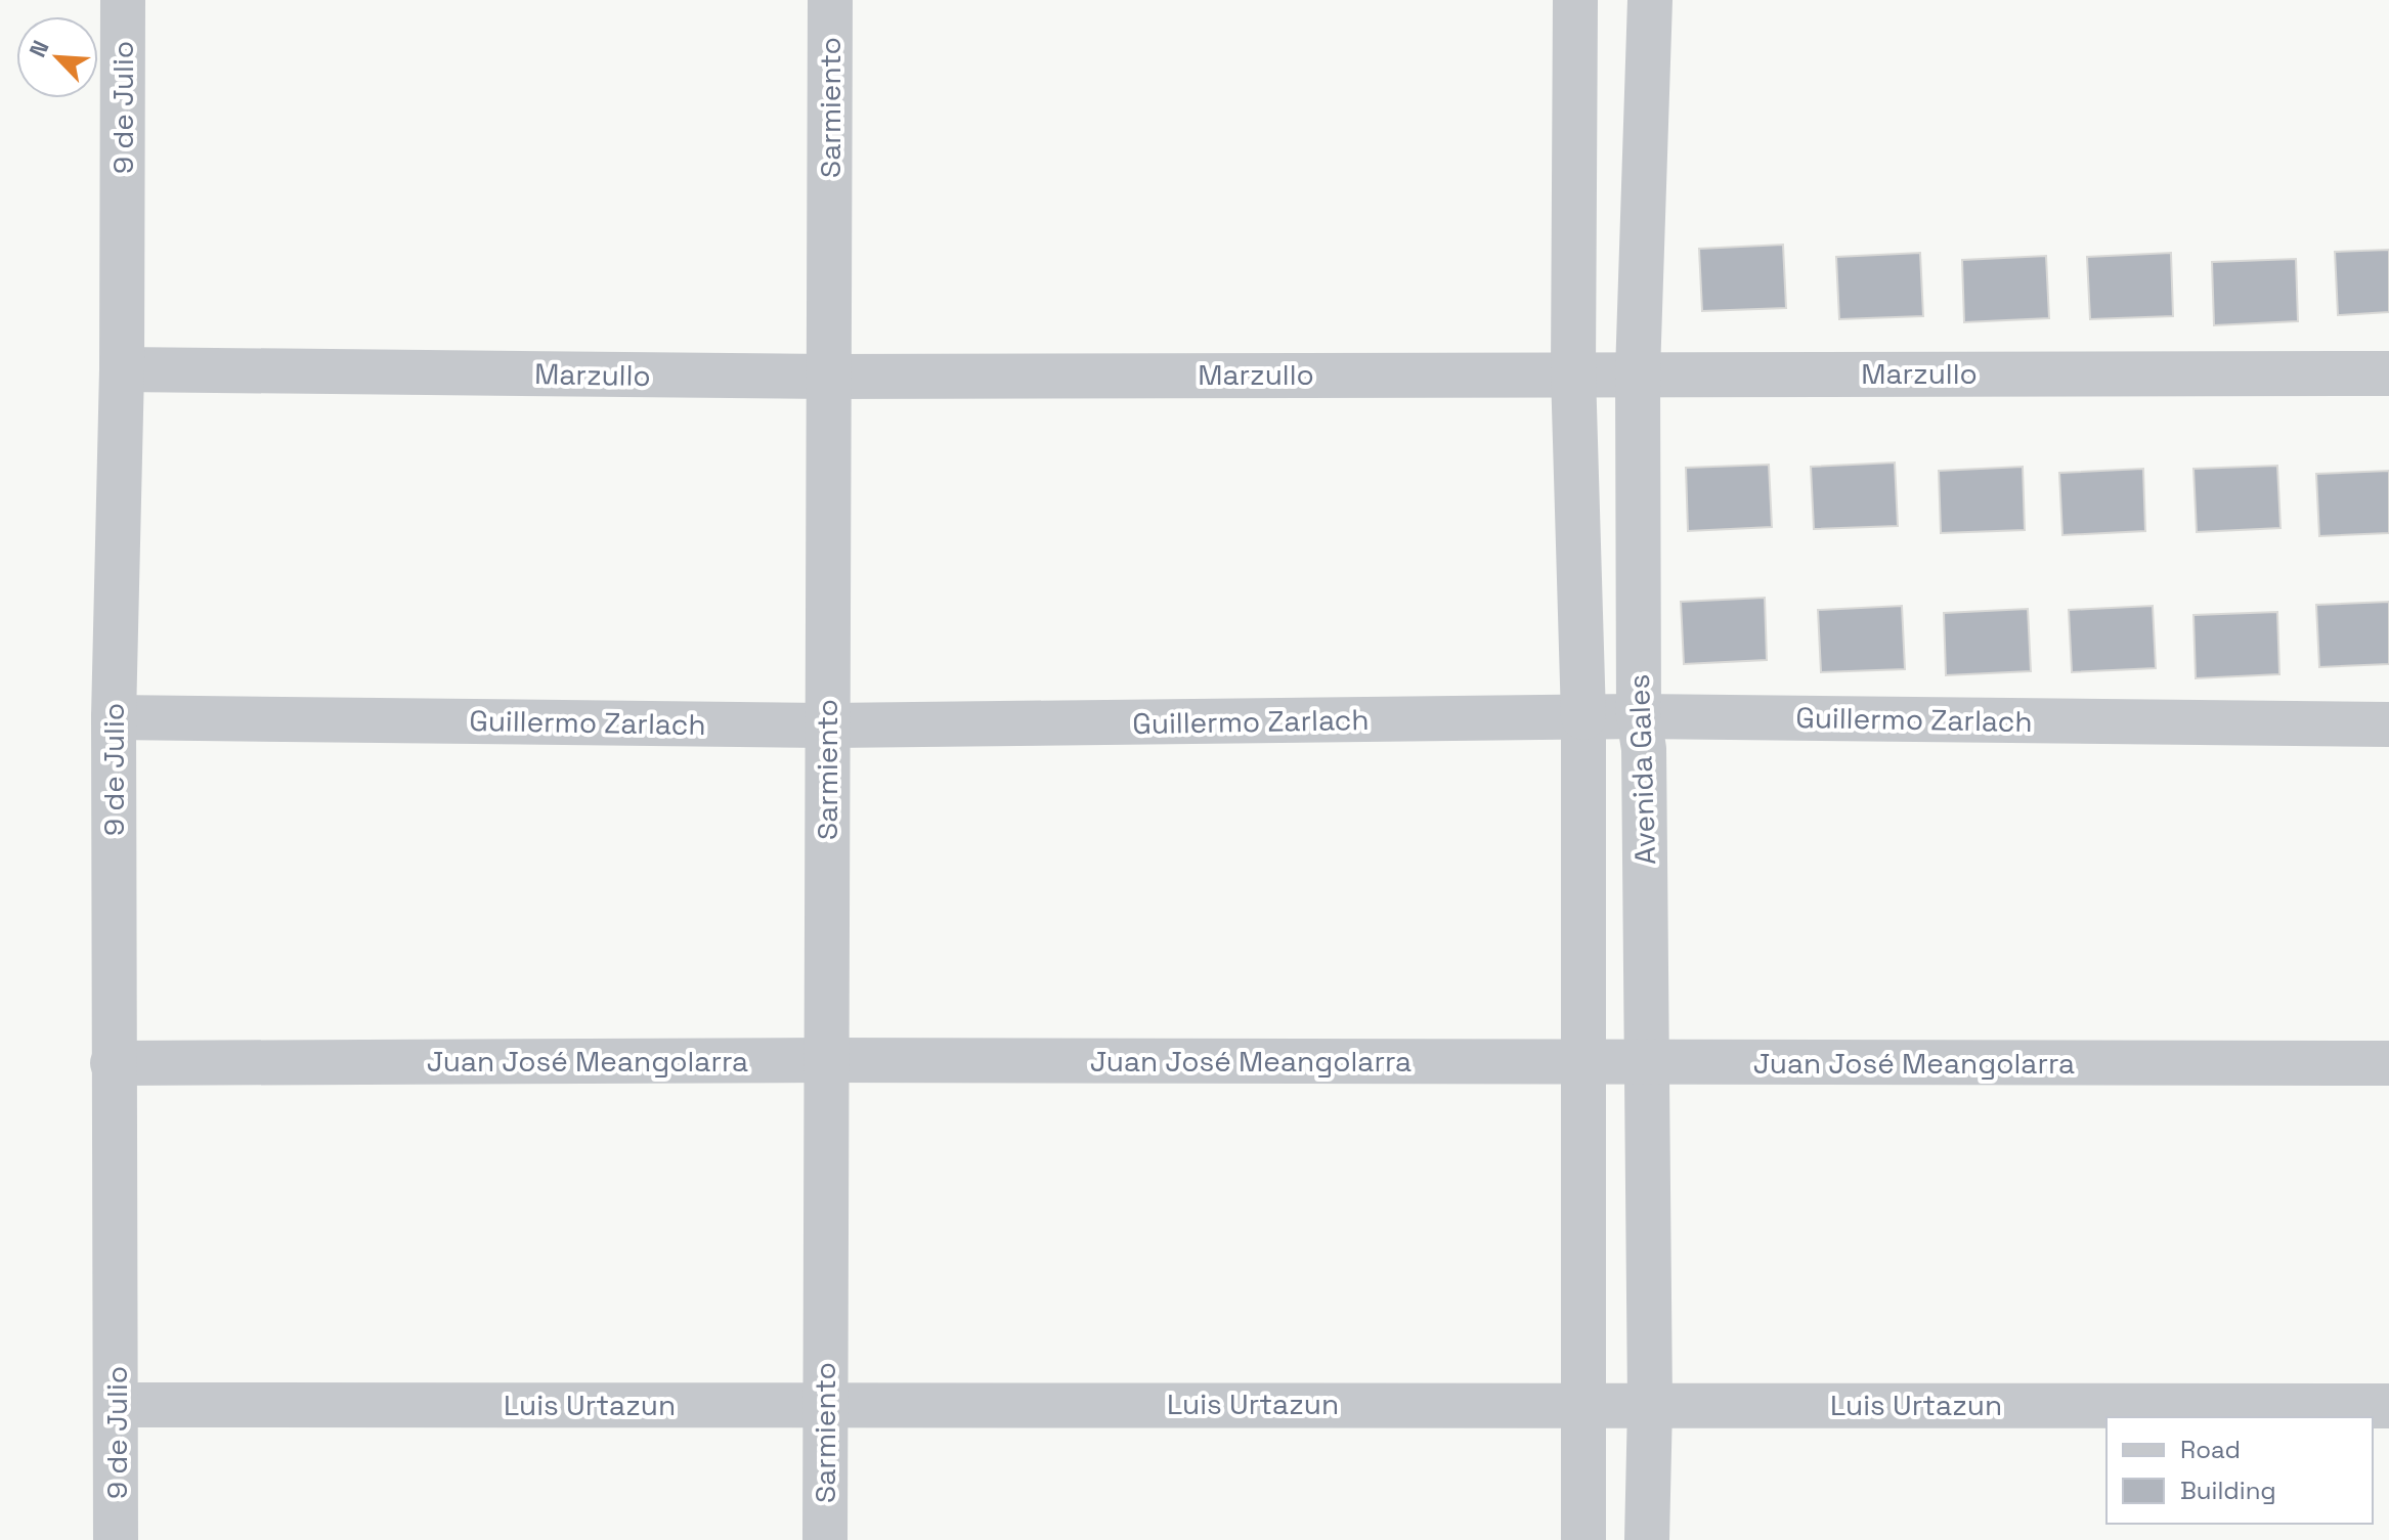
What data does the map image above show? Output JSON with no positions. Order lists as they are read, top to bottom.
{
  "streets": {
    "street": [
      "9 de Julio",
      "Sarmiento",
      "Marzullo",
      "Guillermo Zarlach",
      "Avenida Gales",
      "Juan José Meangolarra",
      "Luis Urtazun"
    ]
  },
  "crossings": [
    ["9 de Julio", "Marzullo"],
    ["9 de Julio", "Guillermo Zarlach"],
    ["9 de Julio", "Juan José Meangolarra"],
    ["9 de Julio", "Luis Urtazun"],
    ["Sarmiento", "Marzullo"],
    ["Sarmiento", "Guillermo Zarlach"],
    ["Sarmiento", "Juan José Meangolarra"],
    ["Sarmiento", "Luis Urtazun"],
    ["Marzullo", "Avenida Gales"],
    ["Guillermo Zarlach", "Avenida Gales"],
    ["Avenida Gales", "Juan José Meangolarra"],
    ["Avenida Gales", "Luis Urtazun"]
  ],
  "legend": ["Road", "Building"],
  "north": "top left"
}
